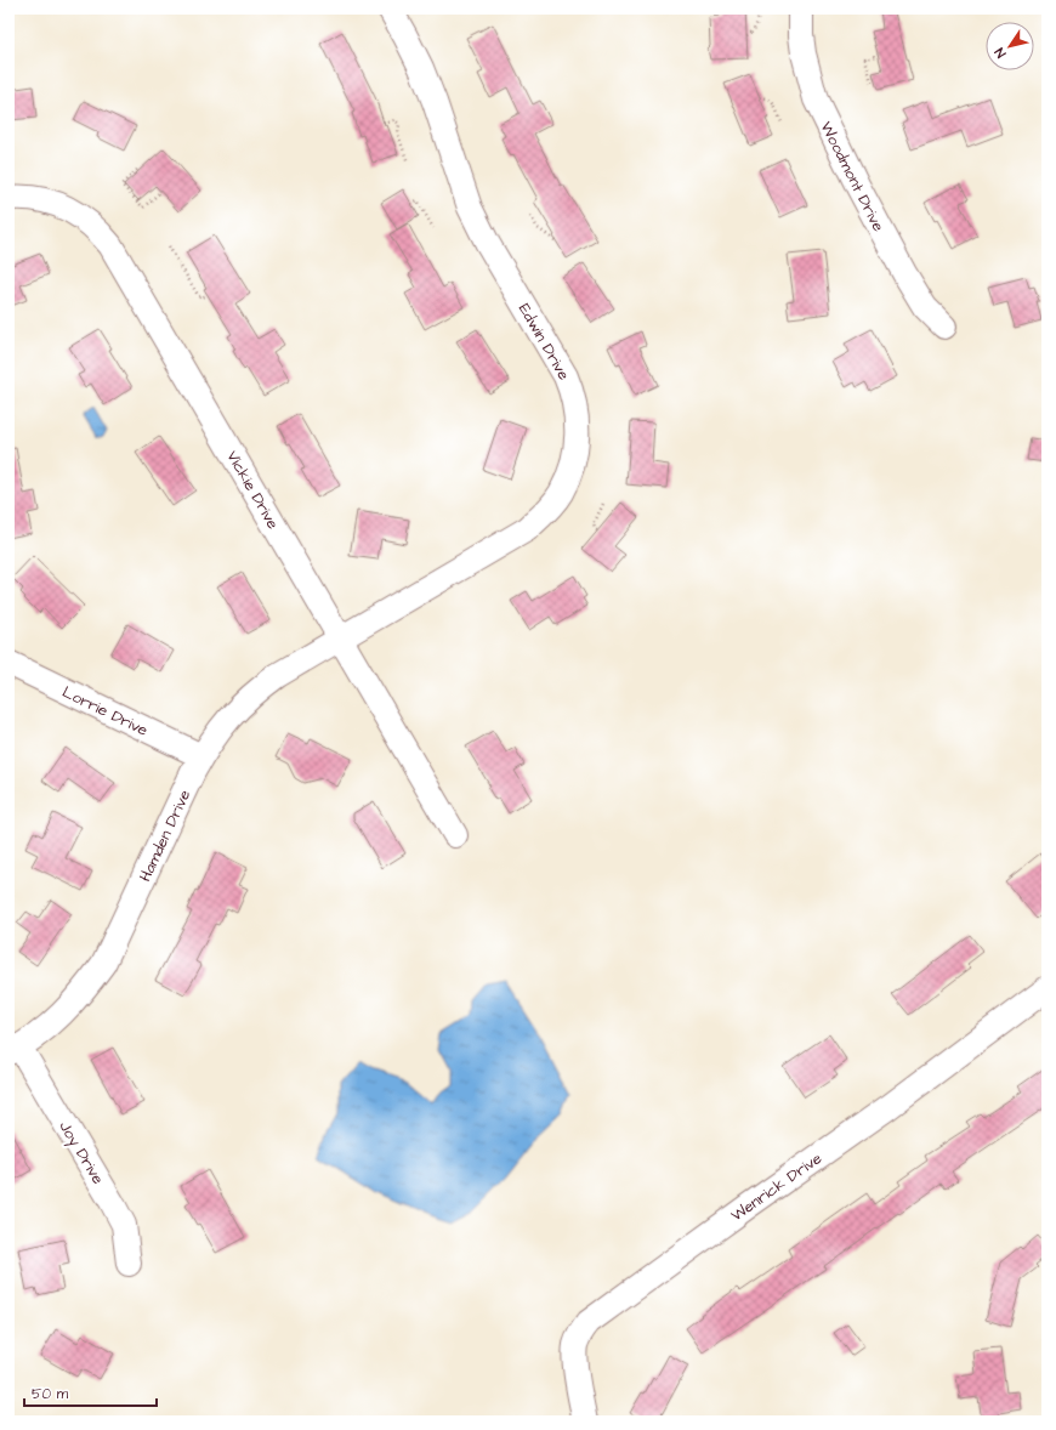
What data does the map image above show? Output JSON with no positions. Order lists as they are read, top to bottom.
{
  "streets": {
    "street": [
      "Woodmont Drive",
      "Edwin Drive",
      "Vickie Drive",
      "Lorrie Drive",
      "Hamden Drive",
      "Joy Drive",
      "Wenrick Drive"
    ]
  },
  "crossings": [
    ["Edwin Drive", "Vickie Drive"],
    ["Edwin Drive", "Hamden Drive"],
    ["Vickie Drive", "Hamden Drive"],
    ["Lorrie Drive", "Hamden Drive"],
    ["Hamden Drive", "Joy Drive"]
  ],
  "scale_bar": "50 m",
  "north": "bottom left"
}
